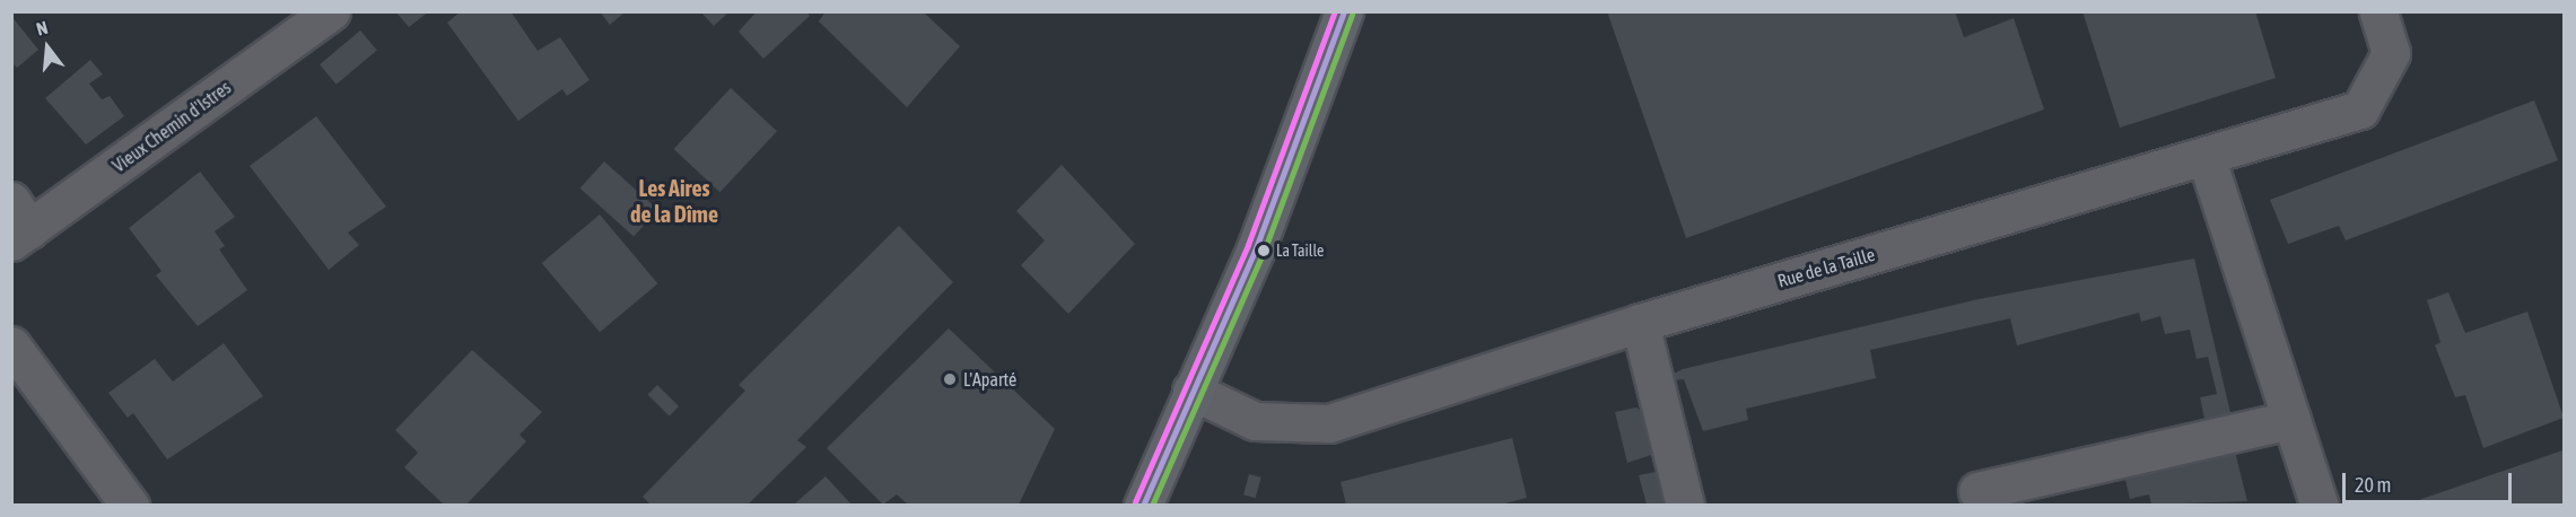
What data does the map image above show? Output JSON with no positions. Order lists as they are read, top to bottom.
{
  "streets": {
    "street": ["Vieux Chemin d'Istres", "Rue de la Taille"]
  },
  "districts": ["Les Aires de la Dîme"],
  "places": ["La Taille", "L'Aparté"],
  "scale_bar": "20 m",
  "north": "top"
}
